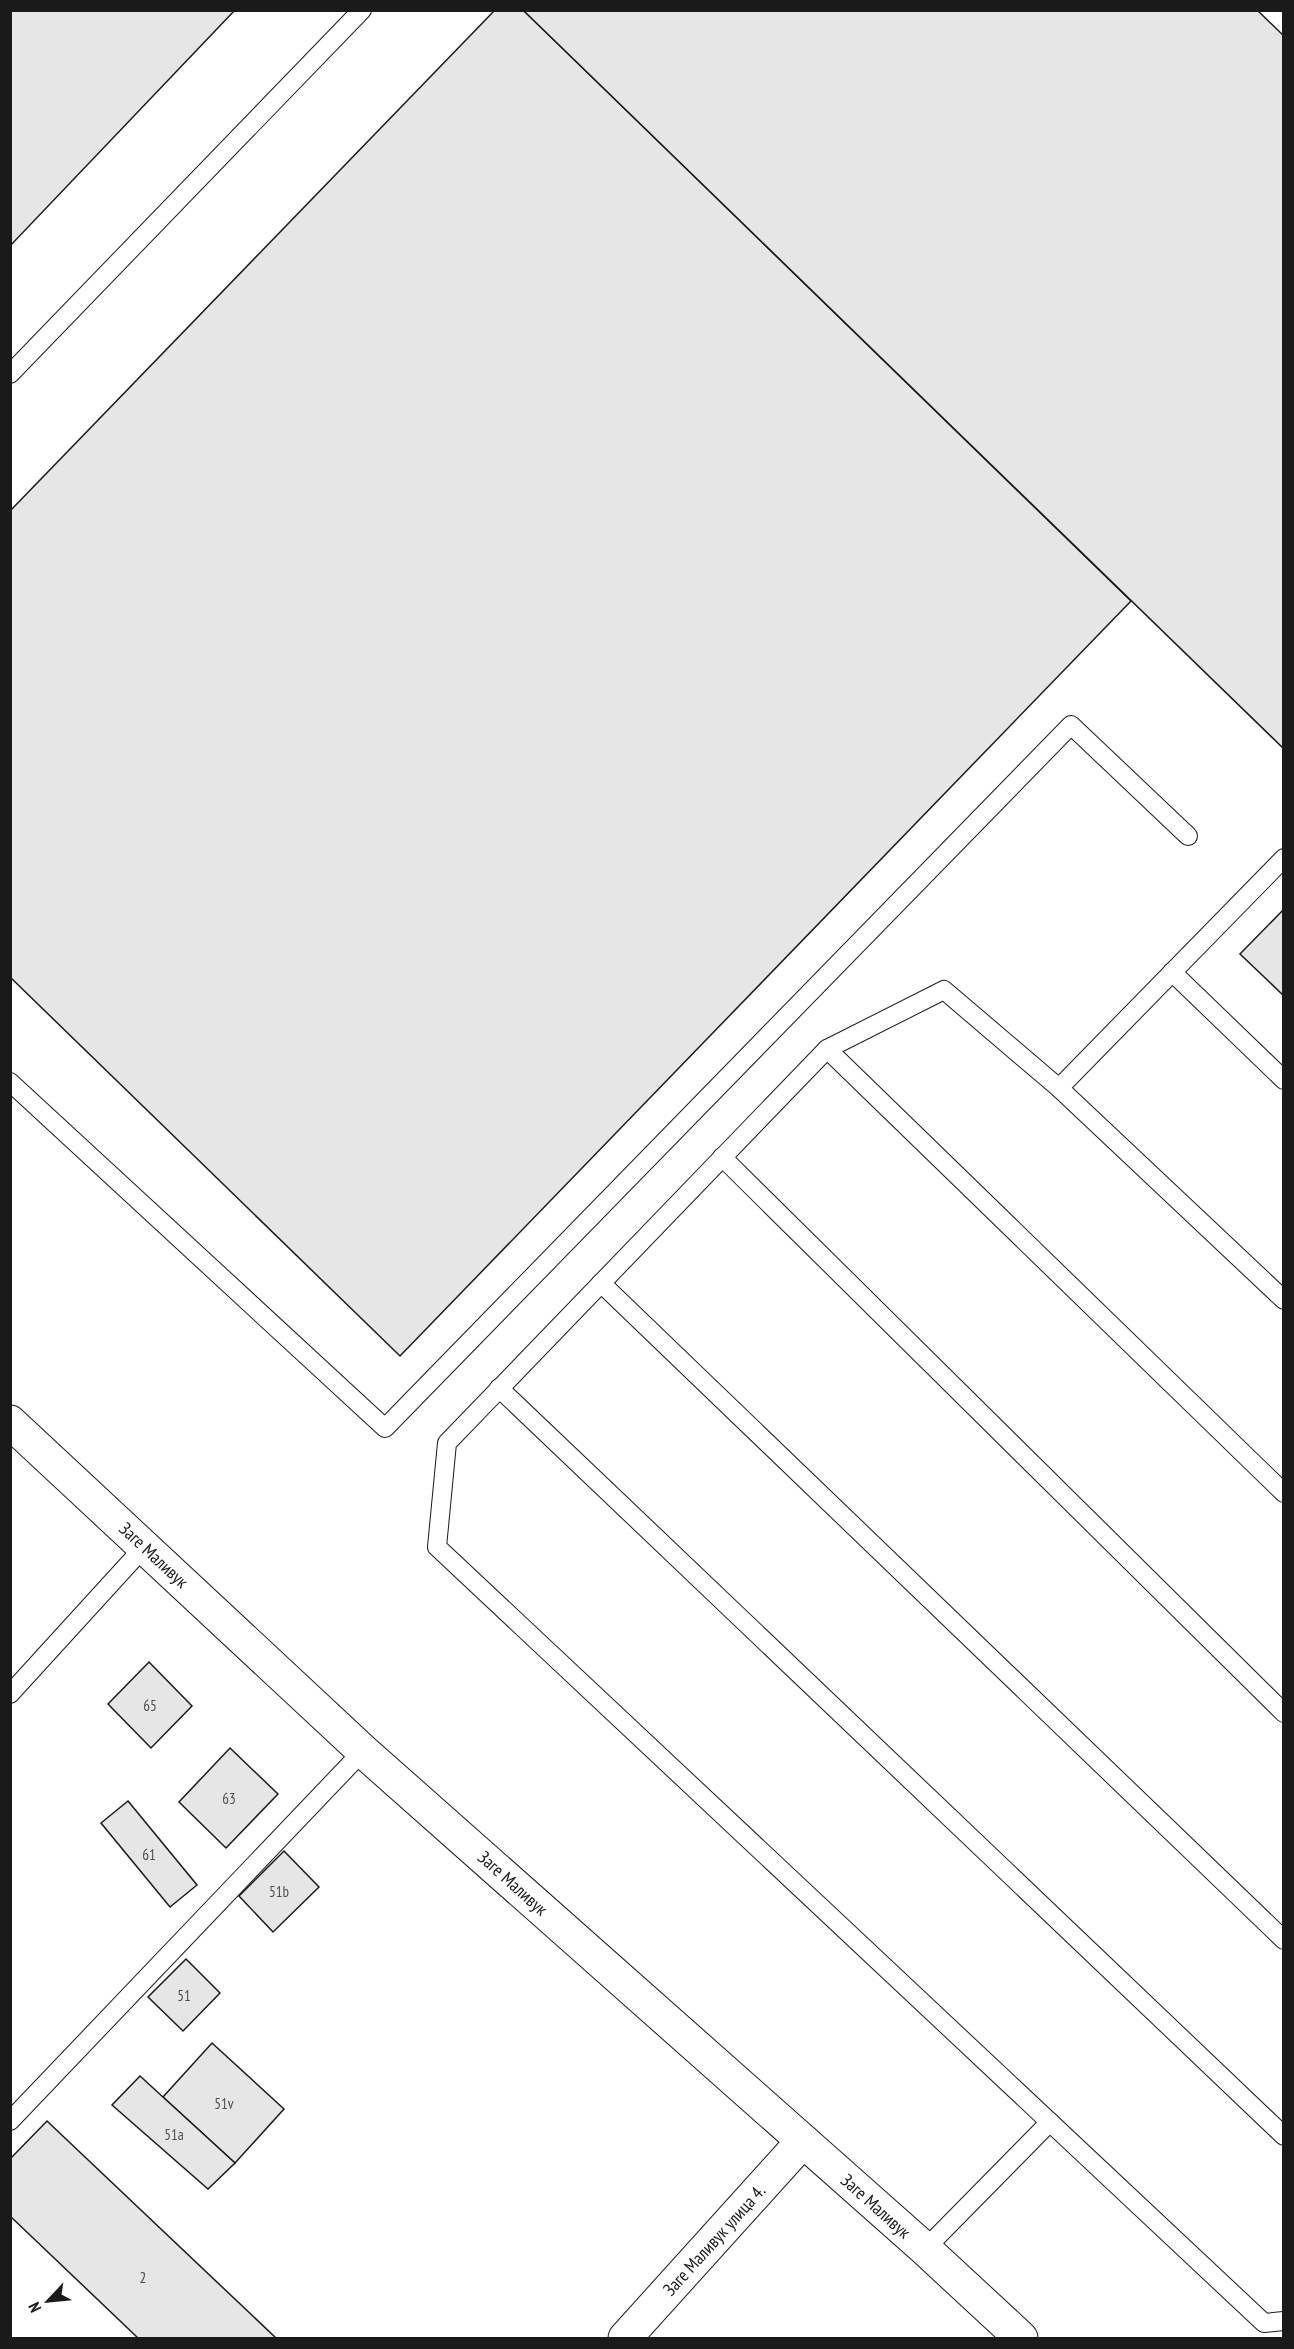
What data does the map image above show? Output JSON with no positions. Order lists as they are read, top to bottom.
{
  "streets": {
    "street": ["Заге Маливук", "Заге Маливук улица 4."]
  },
  "crossings": [
    ["Заге Маливук", "Заге Маливук улица 4."]
  ],
  "house_numbers": [
    "65",
    "63",
    "61",
    "51b",
    "51",
    "51v",
    "51a",
    "2"
  ],
  "north": "bottom left"
}
